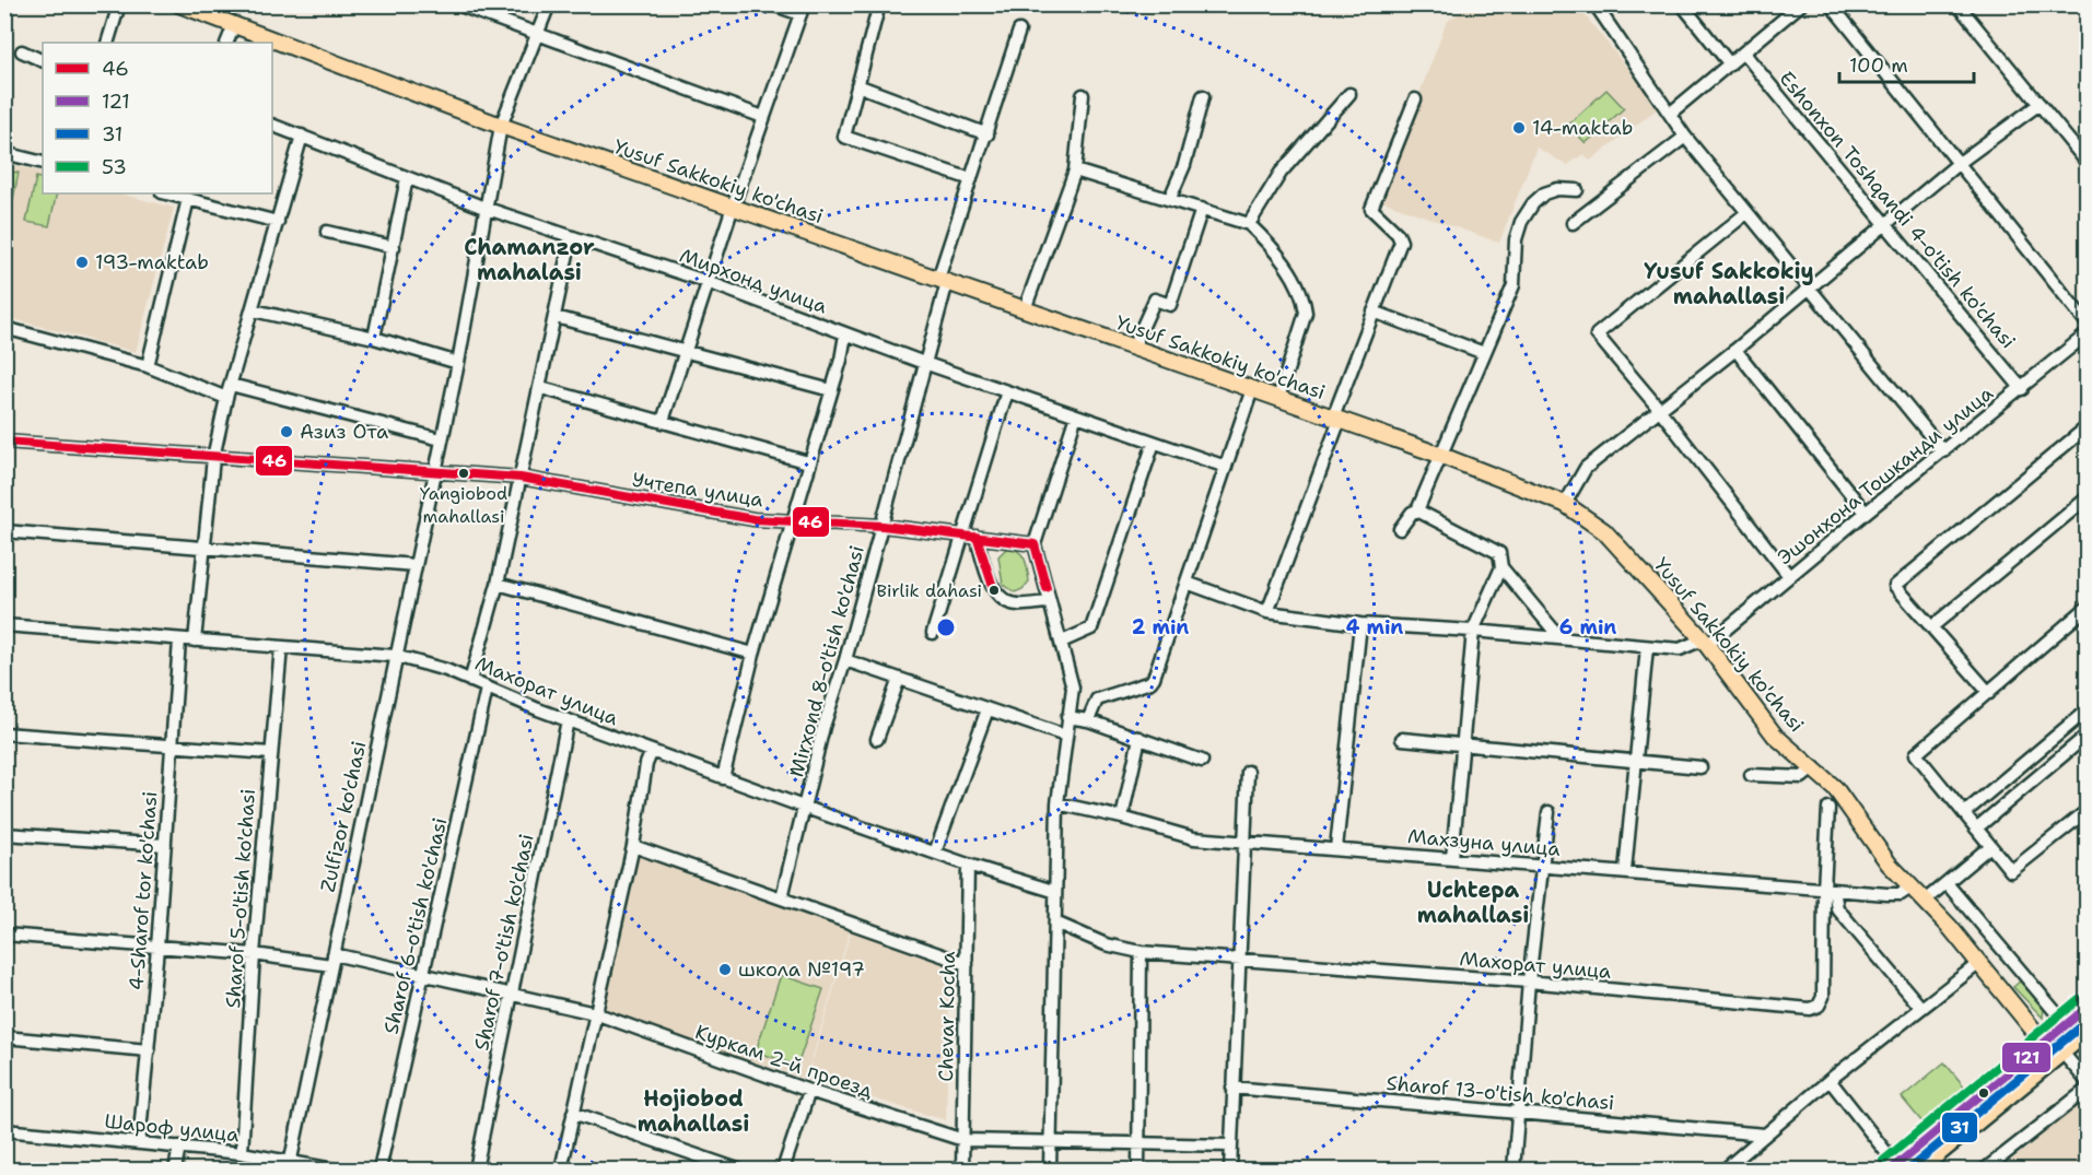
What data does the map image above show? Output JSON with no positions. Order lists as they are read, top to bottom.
{
  "streets": {
    "main road": ["Yusuf Sakkokiy ko'chasi"],
    "street": [
      "Eshonxon Toshqandi 4-o'tish ko'chasi",
      "Мирхонд улица",
      "Эшонхона Тошканди улица",
      "Учтепа улица",
      "Mirxond 8-o'tish ko'chasi",
      "Махорат улица",
      "Zulfizor ko'chasi",
      "Махзуна улица",
      "4-Sharof tor ko'chasi",
      "Sharof 5-o'tish ko'chasi",
      "Sharof 6-o'tish ko'chasi",
      "Sharof 7-o'tish ko'chasi",
      "Chevar Kocha",
      "Куркам 2-й проезд",
      "Sharof 13-o'tish ko'chasi",
      "Шароф улица"
    ]
  },
  "crossings": [
    ["Yusuf Sakkokiy ko'chasi", "Эшонхона Тошканди улица"],
    ["Yusuf Sakkokiy ko'chasi", "Mirxond 8-o'tish ko'chasi"],
    ["Yusuf Sakkokiy ko'chasi", "Zulfizor ko'chasi"],
    ["Yusuf Sakkokiy ko'chasi", "Махзуна улица"],
    ["Eshonxon Toshqandi 4-o'tish ko'chasi", "Эшонхона Тошканди улица"],
    ["Мирхонд улица", "Mirxond 8-o'tish ko'chasi"],
    ["Мирхонд улица", "Zulfizor ko'chasi"],
    ["Учтепа улица", "Mirxond 8-o'tish ko'chasi"],
    ["Учтепа улица", "Zulfizor ko'chasi"],
    ["Mirxond 8-o'tish ko'chasi", "Махорат улица"],
    ["Махорат улица", "Zulfizor ko'chasi"],
    ["Махорат улица", "Махзуна улица"],
    ["Махорат улица", "4-Sharof tor ko'chasi"],
    ["Махорат улица", "Sharof 5-o'tish ko'chasi"],
    ["Махорат улица", "Sharof 6-o'tish ko'chasi"],
    ["Махорат улица", "Sharof 7-o'tish ko'chasi"],
    ["Махорат улица", "Chevar Kocha"],
    ["Zulfizor ko'chasi", "Куркам 2-й проезд"],
    ["Zulfizor ko'chasi", "Шароф улица"],
    ["4-Sharof tor ko'chasi", "Куркам 2-й проезд"],
    ["4-Sharof tor ko'chasi", "Шароф улица"],
    ["Sharof 5-o'tish ko'chasi", "Куркам 2-й проезд"],
    ["Sharof 5-o'tish ko'chasi", "Шароф улица"],
    ["Sharof 6-o'tish ko'chasi", "Куркам 2-й проезд"],
    ["Sharof 7-o'tish ko'chasi", "Куркам 2-й проезд"],
    ["Chevar Kocha", "Куркам 2-й проезд"]
  ],
  "districts": [
    "Chamanzor mahalasi",
    "Yusuf Sakkokiy mahallasi",
    "Uchtepa mahallasi",
    "Hojiobod mahallasi"
  ],
  "places": [
    "14-maktab",
    "193-maktab",
    "Азиз Ота",
    "Yangiobod mahallasi",
    "Birlik dahasi",
    "школа №197"
  ],
  "lines": [
    "transit line 46",
    "transit line 53",
    "transit line 121",
    "transit line 31"
  ],
  "legend": [
    "46",
    "121",
    "31",
    "53"
  ],
  "scale_bar": "100 m",
  "rings": ["2 min", "4 min", "6 min"]
}
